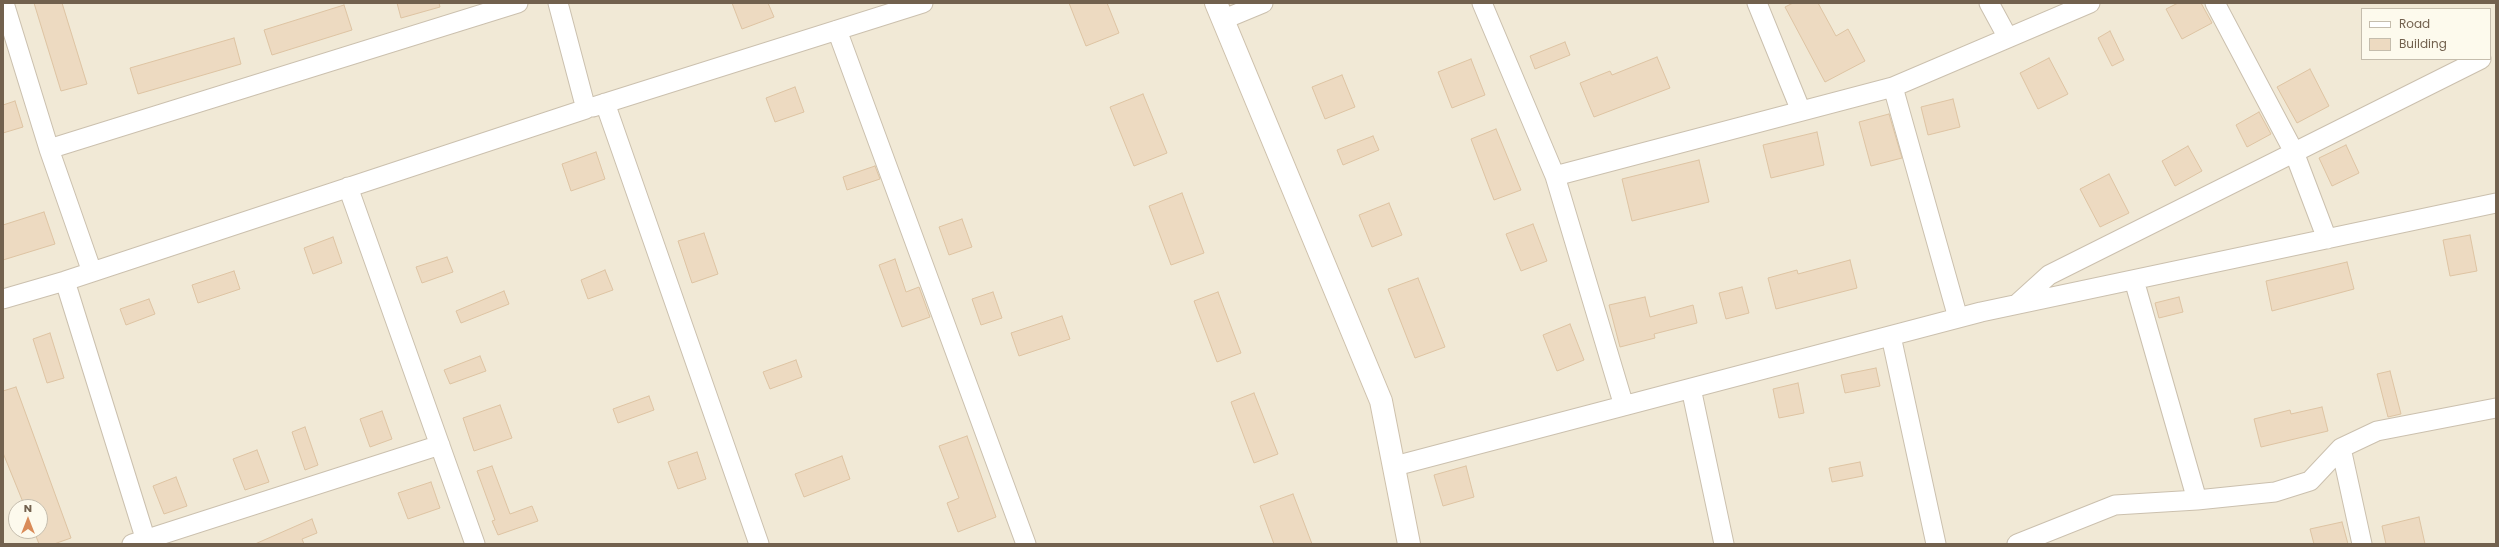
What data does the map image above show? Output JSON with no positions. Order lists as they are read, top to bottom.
{
  "legend": ["Road", "Building"],
  "north": "top"
}
